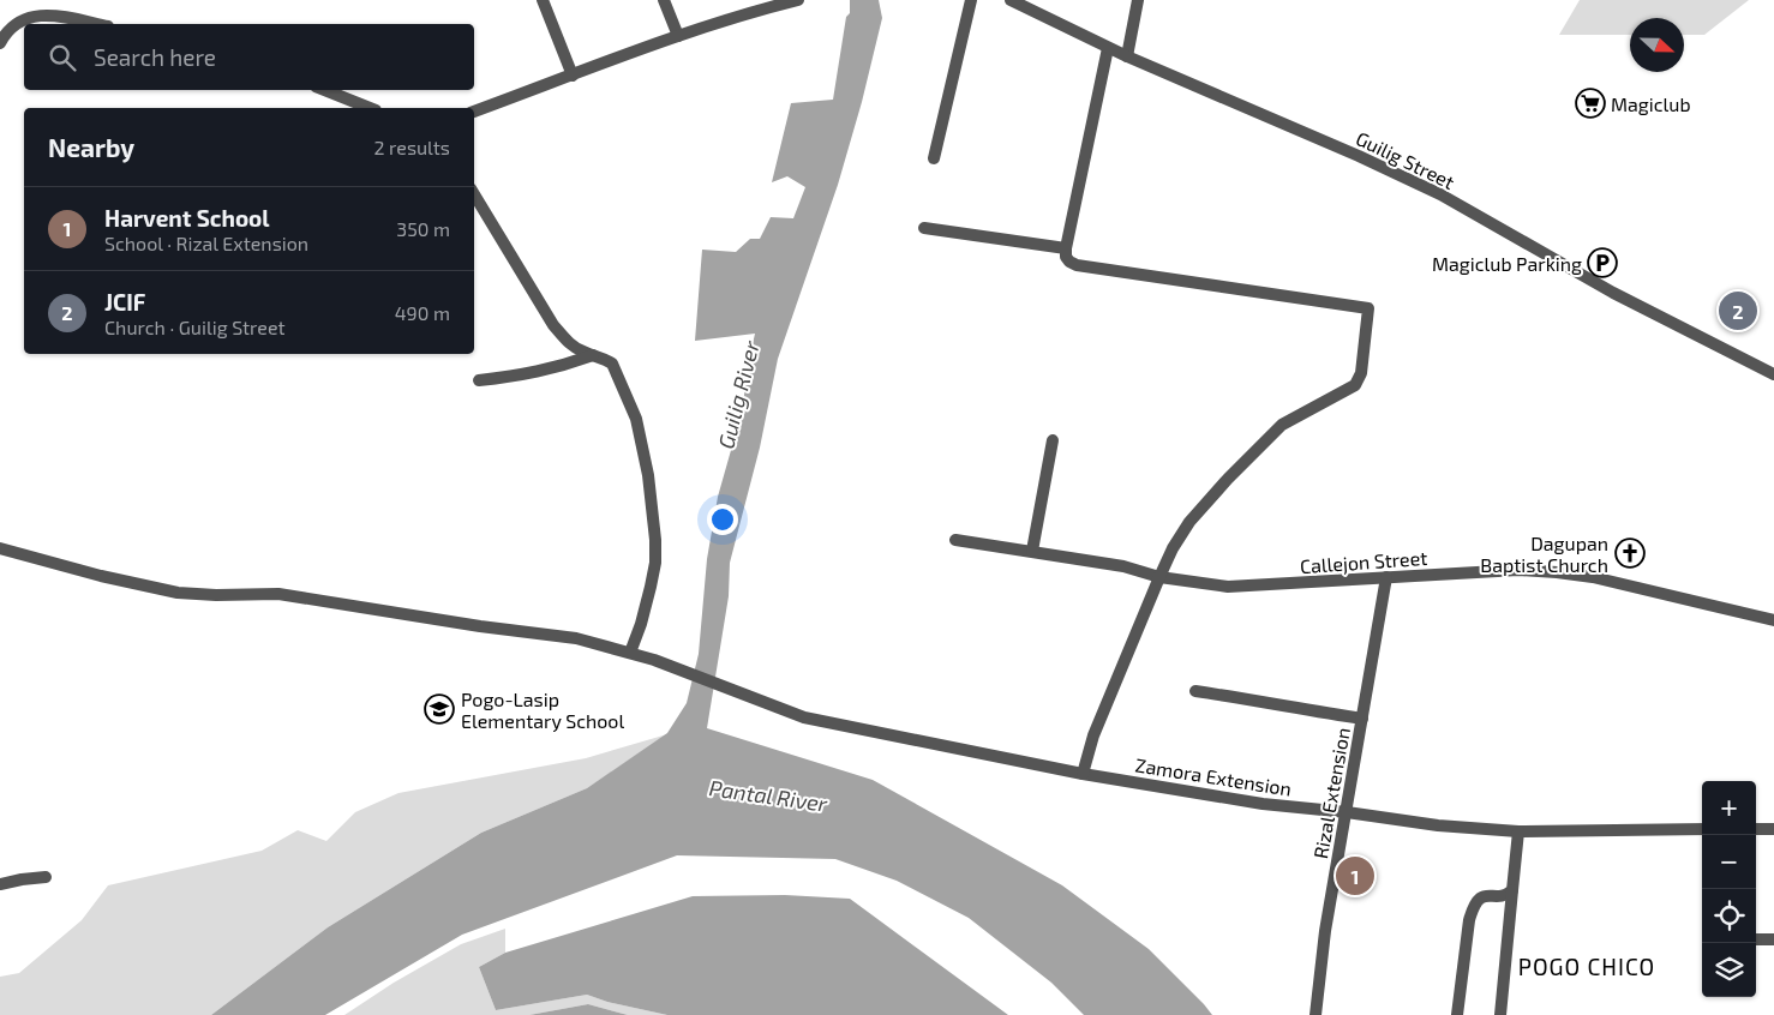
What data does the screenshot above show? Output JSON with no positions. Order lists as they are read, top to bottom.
{
  "streets": {
    "street": [
      "Guilig Street",
      "Callejon Street",
      "Zamora Extension",
      "Rizal Extension"
    ]
  },
  "crossings": [
    ["Callejon Street", "Rizal Extension"],
    ["Zamora Extension", "Rizal Extension"]
  ],
  "districts": ["POGO CHICO"],
  "water": ["Guilig River", "Pantal River"],
  "places": {
    "supermarket": ["Magiclub"],
    "parking": ["Magiclub Parking"],
    "church": ["Dagupan Baptist Church"],
    "school or university": ["Pogo-Lasip Elementary School"]
  },
  "north": "right",
  "page": {
    "search": "Search here",
    "heading": ["Nearby", "2 results"],
    "list": [
      {
        "mark": "1",
        "name": "Harvent School",
        "note": "School · Rizal Extension",
        "value": "350 m"
      },
      {
        "mark": "2",
        "name": "JCIF",
        "note": "Church · Guilig Street",
        "value": "490 m"
      }
    ],
    "pins": ["2", "1"],
    "map_buttons": ["+", "−"]
  }
}
